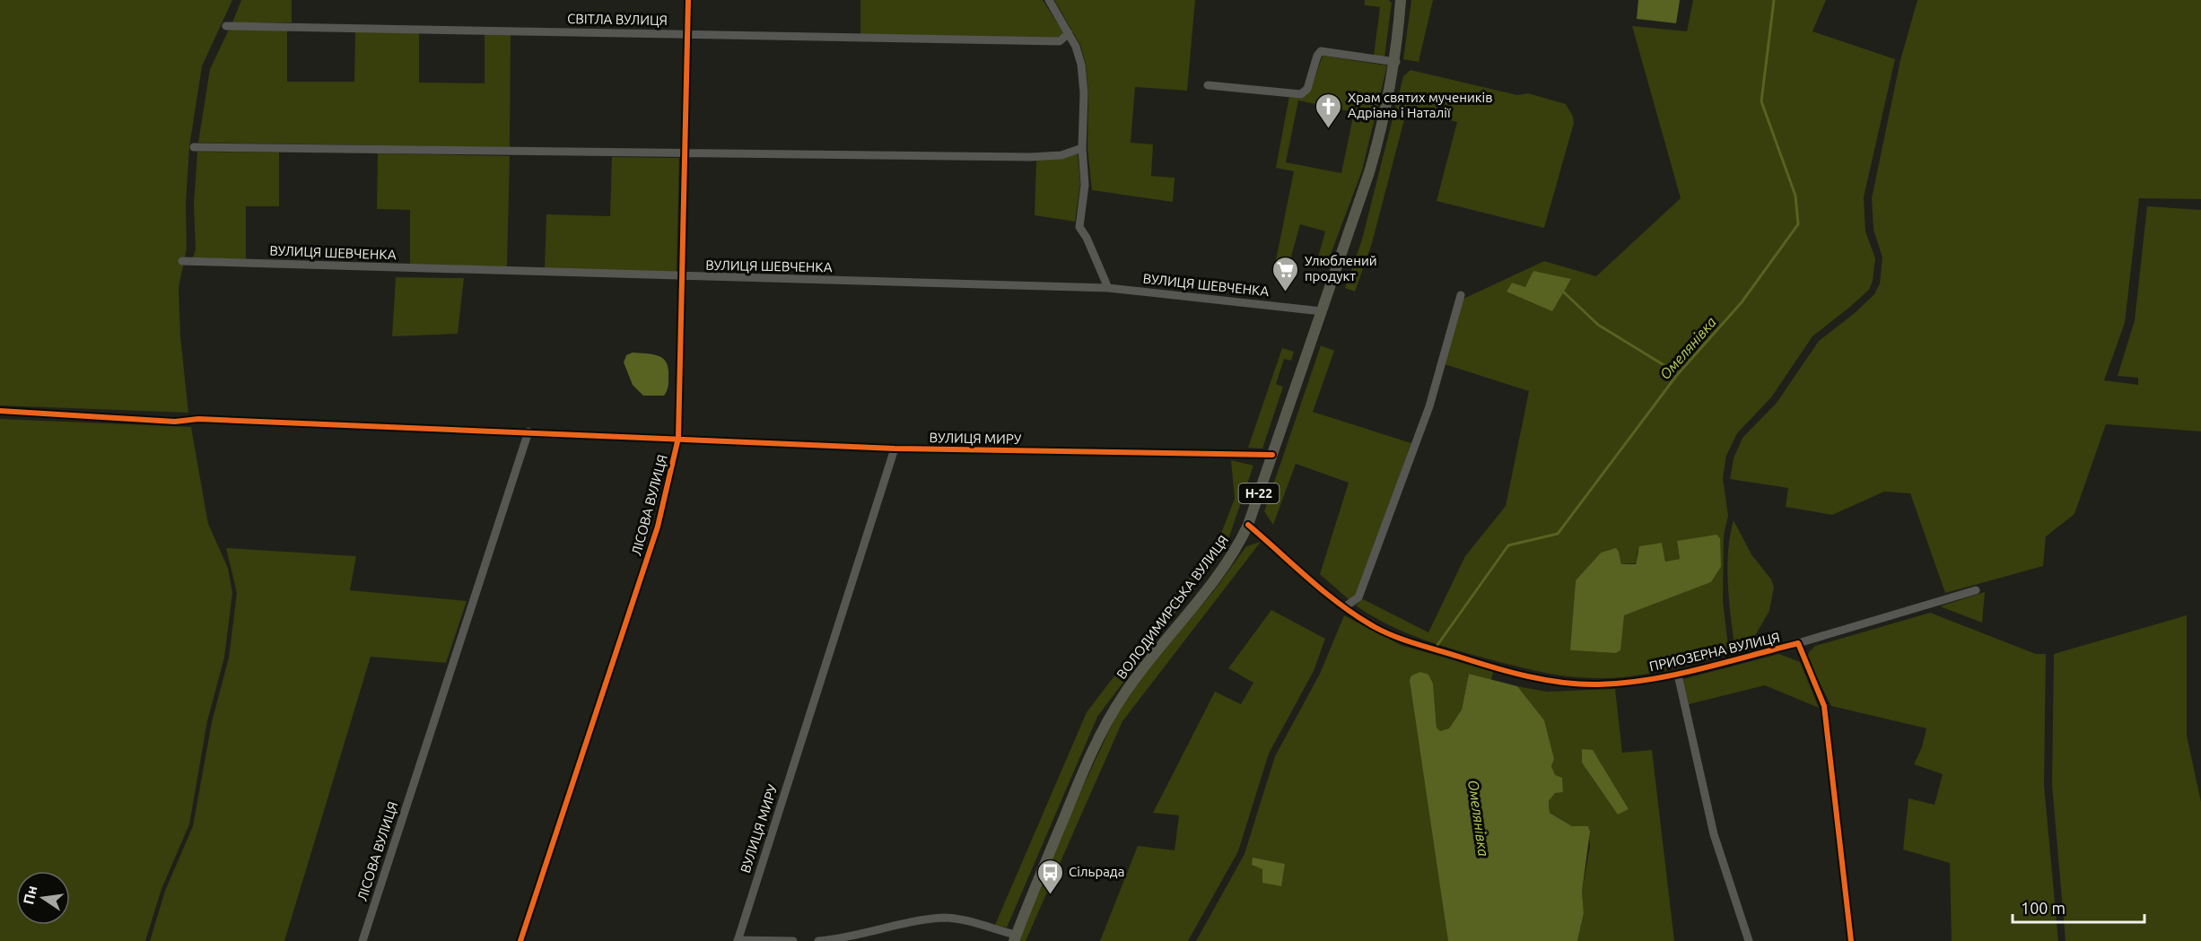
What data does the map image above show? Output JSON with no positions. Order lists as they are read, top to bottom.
{
  "streets": {
    "main road": ["Н-22", "ВОЛОДИМИРСЬКА ВУЛИЦЯ"],
    "street": [
      "СВІТЛА ВУЛИЦЯ",
      "ВУЛИЦЯ ШЕВЧЕНКА",
      "ВУЛИЦЯ МИРУ",
      "ЛІСОВА ВУЛИЦЯ",
      "ПРИОЗЕРНА ВУЛИЦЯ"
    ]
  },
  "crossings": [
    ["ВУЛИЦЯ ШЕВЧЕНКА", "ВОЛОДИМИРСЬКА ВУЛИЦЯ"],
    ["ВУЛИЦЯ МИРУ", "ЛІСОВА ВУЛИЦЯ"],
    ["ВУЛИЦЯ МИРУ", "ВОЛОДИМИРСЬКА ВУЛИЦЯ"],
    ["ВОЛОДИМИРСЬКА ВУЛИЦЯ", "ПРИОЗЕРНА ВУЛИЦЯ"]
  ],
  "water": ["Омелянівка"],
  "places": {
    "church": ["Храм святих мучеників Адріана і Наталії"],
    "supermarket": ["Улюблений продукт"],
    "bus stop": ["Сільрада"]
  },
  "scale_bar": "100 m",
  "north": "left"
}
